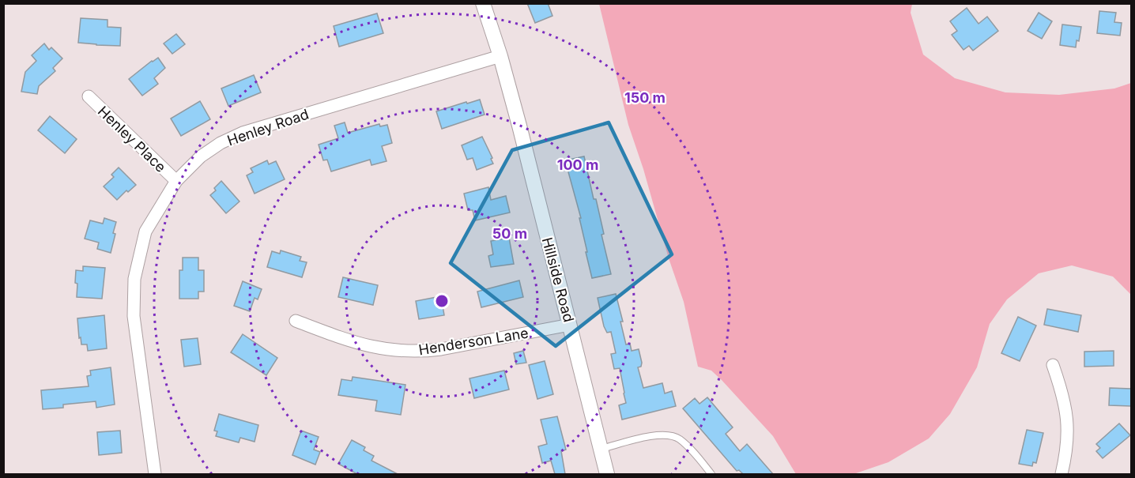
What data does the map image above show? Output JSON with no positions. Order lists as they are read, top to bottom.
{
  "streets": {
    "street": [
      "Henley Road",
      "Henley Place",
      "Hillside Road",
      "Henderson Lane"
    ]
  },
  "crossings": [
    ["Henley Road", "Henley Place"],
    ["Henley Road", "Hillside Road"],
    ["Hillside Road", "Henderson Lane"]
  ],
  "rings": ["150 m", "100 m", "50 m"]
}
